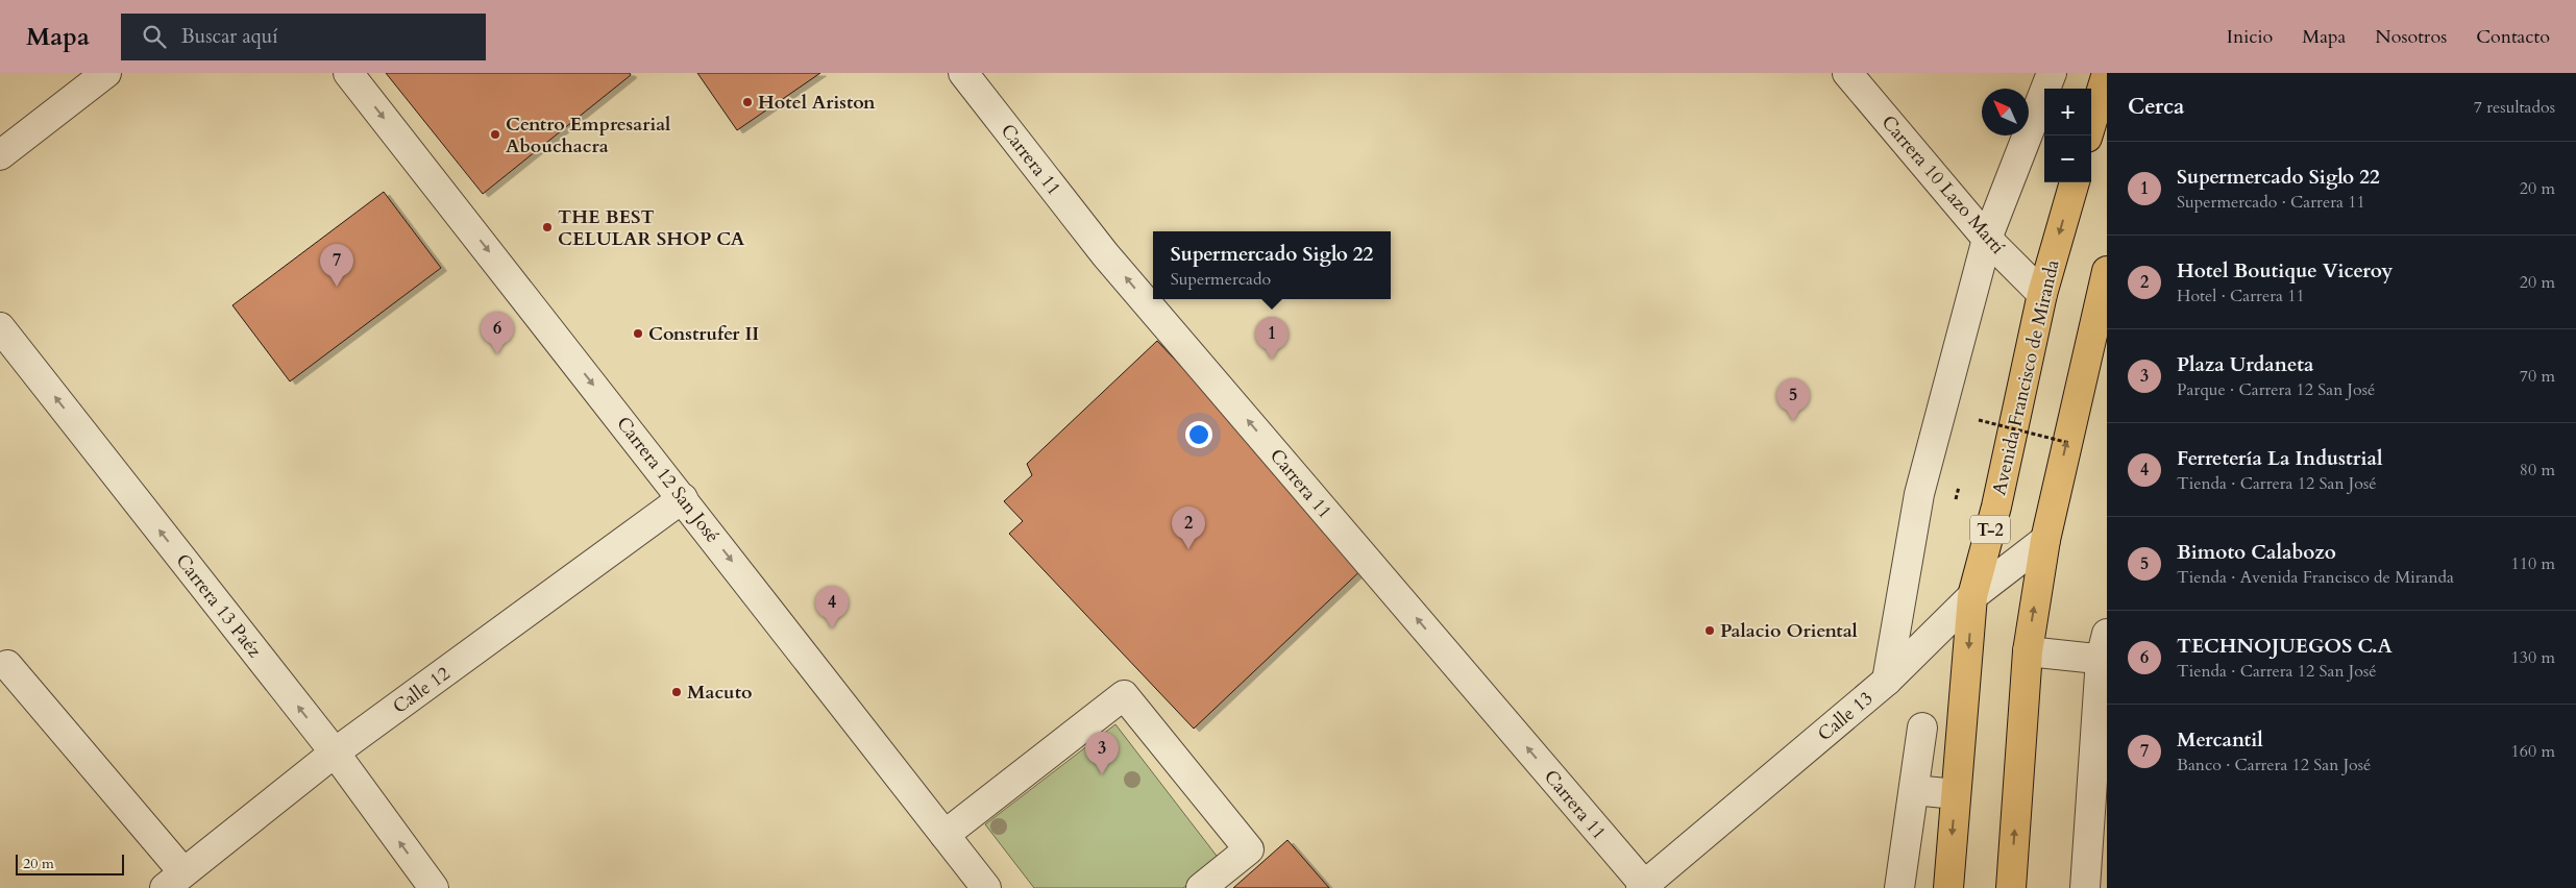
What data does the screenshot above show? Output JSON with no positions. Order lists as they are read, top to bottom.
{
  "streets": {
    "highway": ["Avenida Francisco de Miranda", "T-2"],
    "street": [
      "Carrera 11",
      "Carrera 10 Lazo Martí",
      "Carrera 12 San José",
      "Carrera 13 Paéz",
      "Calle 12",
      "Calle 13"
    ]
  },
  "crossings": [
    ["Carrera 11", "Calle 13"],
    ["Carrera 10 Lazo Martí", "Avenida Francisco de Miranda"],
    ["Avenida Francisco de Miranda", "Calle 13"],
    ["Carrera 12 San José", "Calle 12"],
    ["Carrera 13 Paéz", "Calle 12"]
  ],
  "one_way": ["Carrera 11", "Carrera 12 San José"],
  "places": [
    "Hotel Ariston",
    "Centro Empresarial Abouchacra",
    "THE BEST CELULAR SHOP CA",
    "Construfer II",
    "Palacio Oriental",
    "Macuto"
  ],
  "scale_bar": "20 m",
  "north": "top left",
  "page": {
    "header": "Mapa",
    "search": "Buscar aquí",
    "nav": [
      "Inicio",
      "Mapa",
      "Nosotros",
      "Contacto"
    ],
    "heading": ["Cerca", "7 resultados"],
    "map_buttons": ["+", "−"],
    "list": [
      {
        "mark": "1",
        "name": "Supermercado Siglo 22",
        "note": "Supermercado · Carrera 11",
        "value": "20 m"
      },
      {
        "mark": "2",
        "name": "Hotel Boutique Viceroy",
        "note": "Hotel · Carrera 11",
        "value": "20 m"
      },
      {
        "mark": "3",
        "name": "Plaza Urdaneta",
        "note": "Parque · Carrera 12 San José",
        "value": "70 m"
      },
      {
        "mark": "4",
        "name": "Ferretería La Industrial",
        "note": "Tienda · Carrera 12 San José",
        "value": "80 m"
      },
      {
        "mark": "5",
        "name": "Bimoto Calabozo",
        "note": "Tienda · Avenida Francisco de Miranda",
        "value": "110 m"
      },
      {
        "mark": "6",
        "name": "TECHNOJUEGOS C.A",
        "note": "Tienda · Carrera 12 San José",
        "value": "130 m"
      },
      {
        "mark": "7",
        "name": "Mercantil",
        "note": "Banco · Carrera 12 San José",
        "value": "160 m"
      }
    ],
    "popup": ["Supermercado Siglo 22", "Supermercado"],
    "pins": [
      "7",
      "6",
      "1",
      "5",
      "2",
      "4",
      "3"
    ],
    "scale": "20 m"
  }
}
